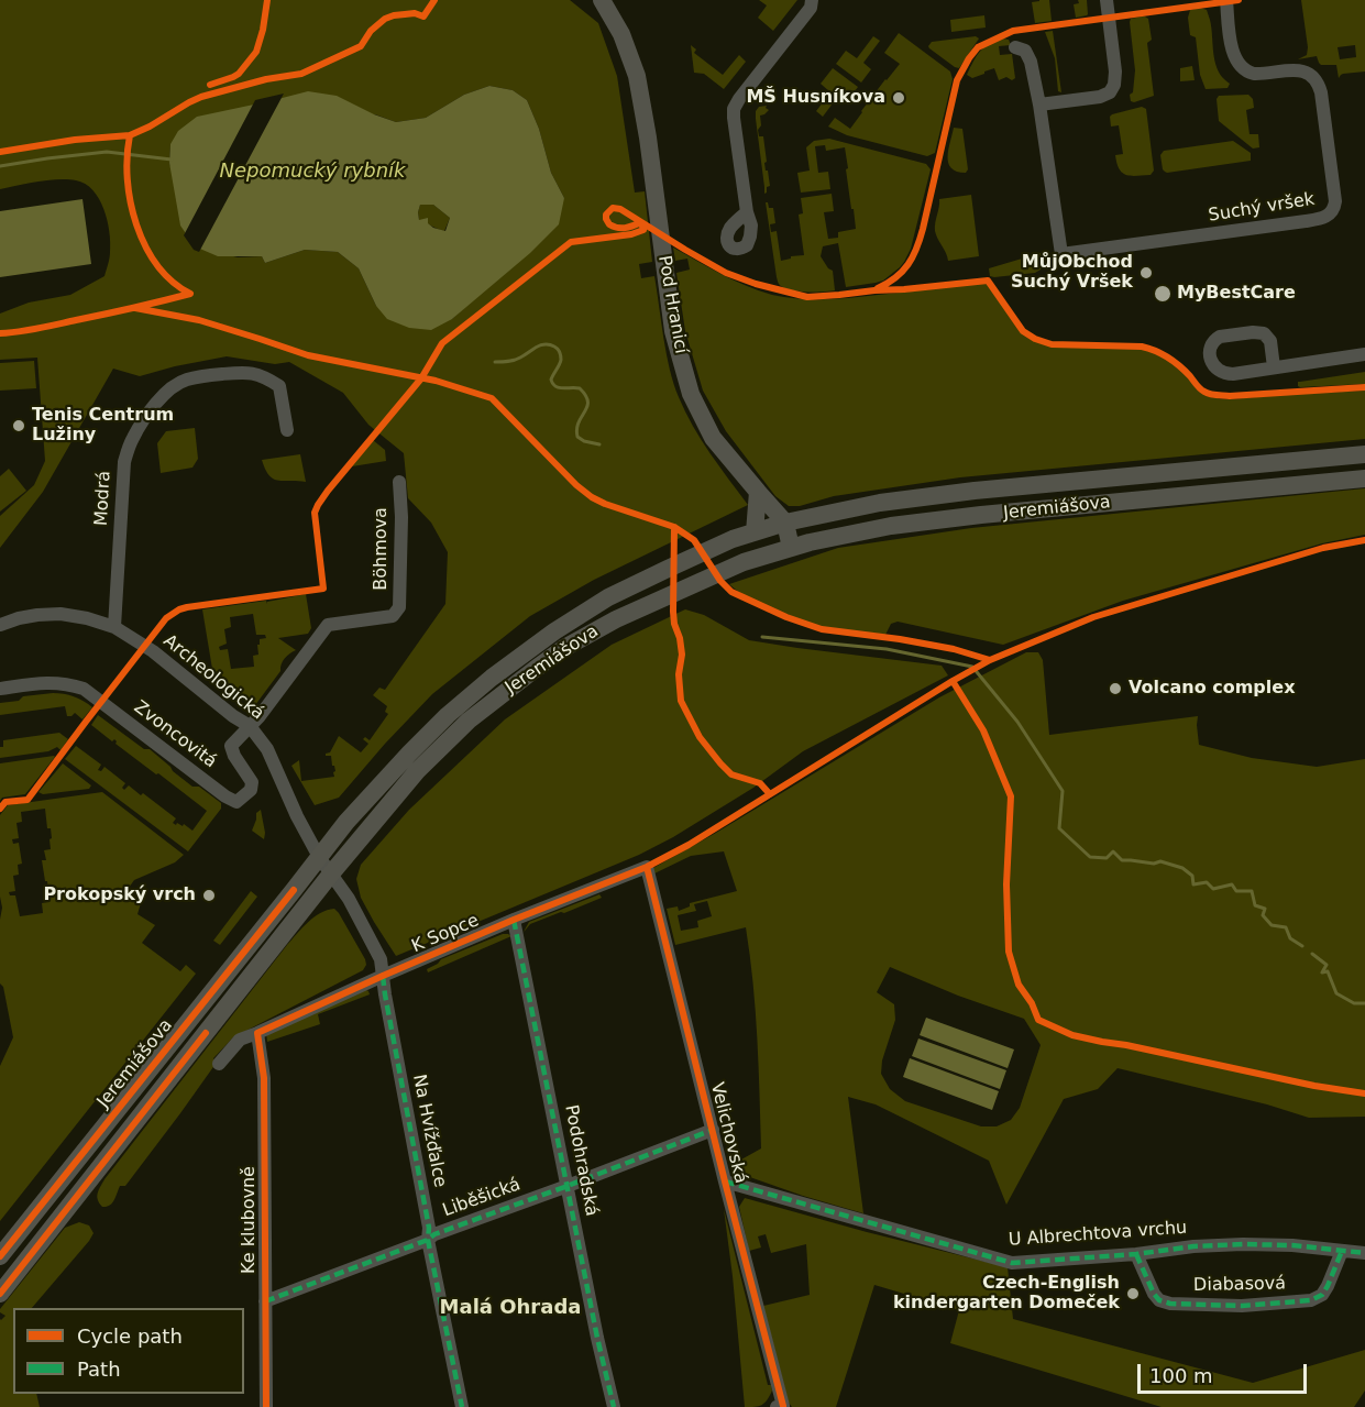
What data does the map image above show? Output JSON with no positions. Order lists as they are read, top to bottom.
{
  "streets": {
    "main road": ["Pod Hranicí", "Jeremiášova"],
    "street": [
      "Suchý vršek",
      "Modrá",
      "Böhmova",
      "Archeologická",
      "Zvoncovitá",
      "K Sopce",
      "Na Hvížďalce",
      "Velichovská",
      "Podohradská",
      "Liběšická",
      "Ke klubovně",
      "U Albrechtova vrchu",
      "Diabasová"
    ]
  },
  "crossings": [
    ["Pod Hranicí", "Jeremiášova"],
    ["Modrá", "Archeologická"],
    ["Jeremiášova", "Archeologická"],
    ["Jeremiášova", "Na Hvížďalce"],
    ["Böhmova", "Archeologická"],
    ["Böhmova", "Zvoncovitá"],
    ["Archeologická", "Zvoncovitá"],
    ["Archeologická", "Na Hvížďalce"],
    ["K Sopce", "Na Hvížďalce"],
    ["K Sopce", "Velichovská"],
    ["K Sopce", "Podohradská"],
    ["K Sopce", "Ke klubovně"],
    ["Na Hvížďalce", "Liběšická"],
    ["Velichovská", "Liběšická"],
    ["Velichovská", "U Albrechtova vrchu"],
    ["Podohradská", "Liběšická"],
    ["Liběšická", "Ke klubovně"],
    ["U Albrechtova vrchu", "Diabasová"]
  ],
  "districts": ["Malá Ohrada"],
  "water": ["Nepomucký rybník"],
  "places": [
    "MŠ Husníkova",
    "MůjObchod Suchý Vršek",
    "MyBestCare",
    "Tenis Centrum Lužiny",
    "Volcano complex",
    "Prokopský vrch",
    "Czech-English kindergarten Domeček"
  ],
  "legend": ["Cycle path", "Path"],
  "scale_bar": "100 m"
}
